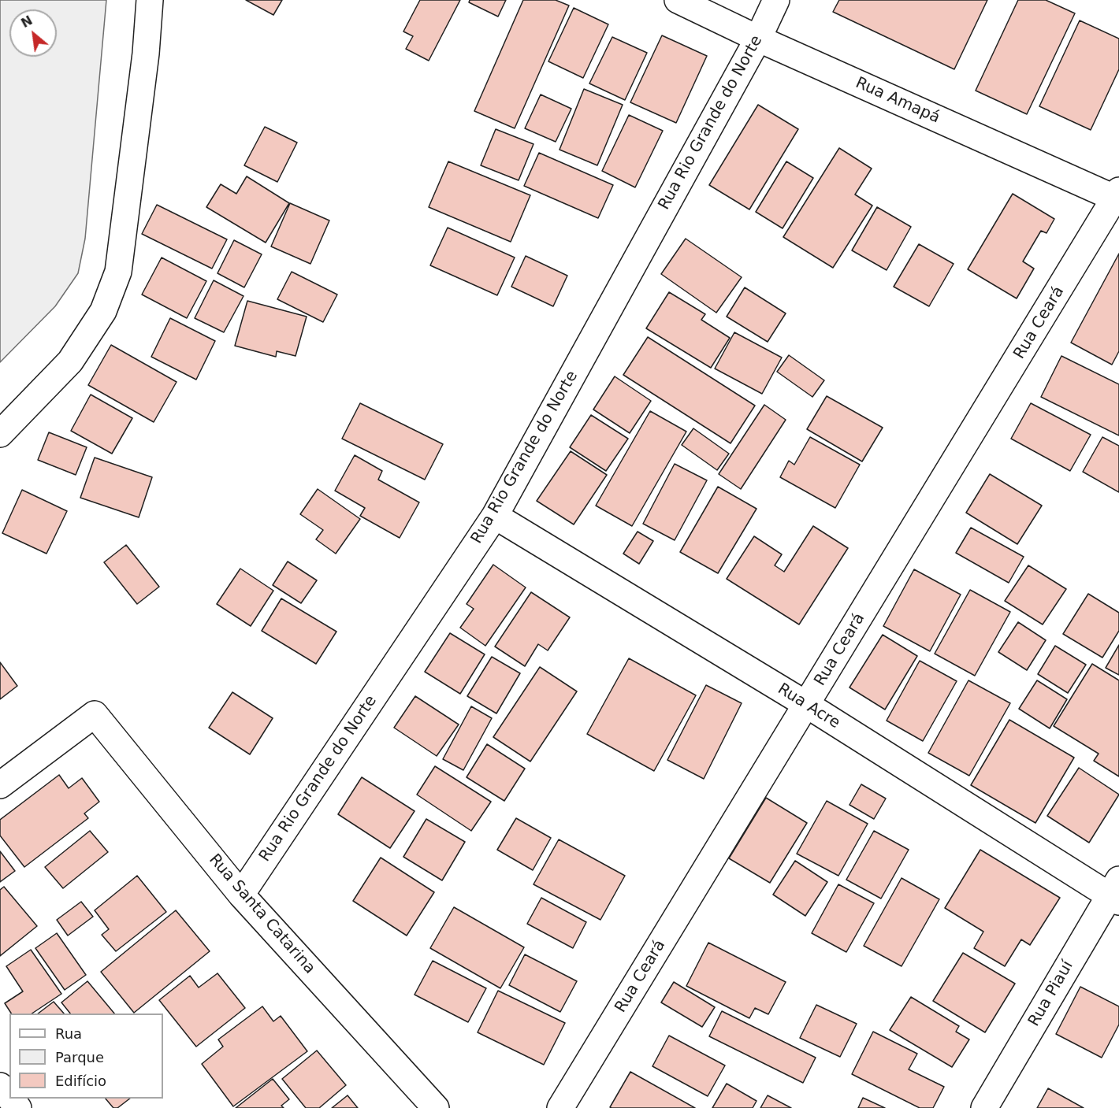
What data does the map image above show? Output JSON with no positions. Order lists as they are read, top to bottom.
{
  "streets": {
    "street": [
      "Rua Amapá",
      "Rua Rio Grande do Norte",
      "Rua Ceará",
      "Rua Acre",
      "Rua Santa Catarina",
      "Rua Piauí"
    ]
  },
  "crossings": [
    ["Rua Amapá", "Rua Rio Grande do Norte"],
    ["Rua Amapá", "Rua Ceará"],
    ["Rua Rio Grande do Norte", "Rua Acre"],
    ["Rua Rio Grande do Norte", "Rua Santa Catarina"],
    ["Rua Ceará", "Rua Acre"],
    ["Rua Acre", "Rua Piauí"]
  ],
  "legend": ["Rua", "Parque", "Edifício"],
  "north": "top left"
}
